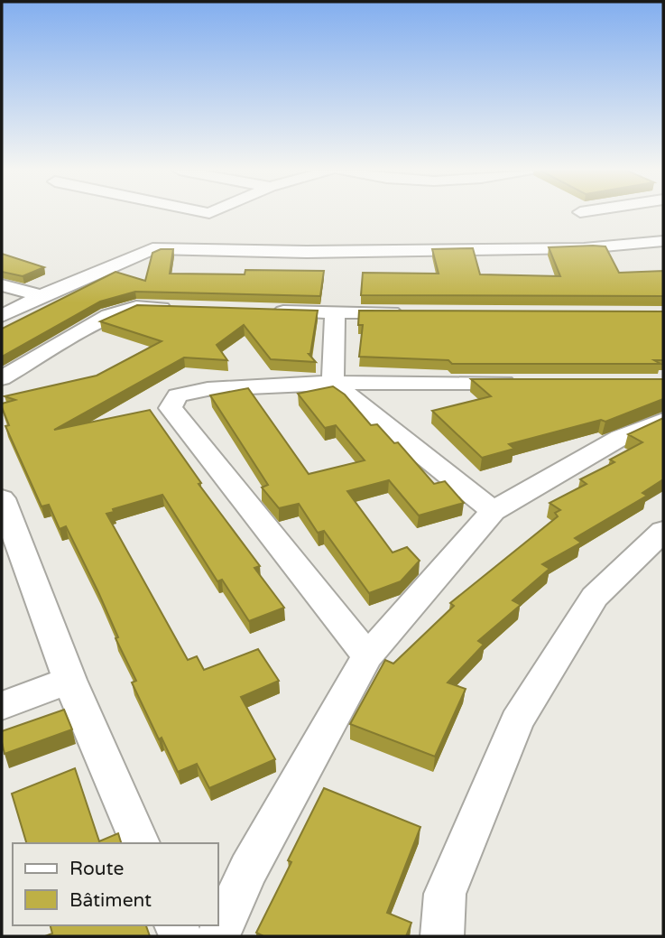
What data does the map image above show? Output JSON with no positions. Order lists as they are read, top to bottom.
{
  "legend": ["Route", "Bâtiment"]
}
